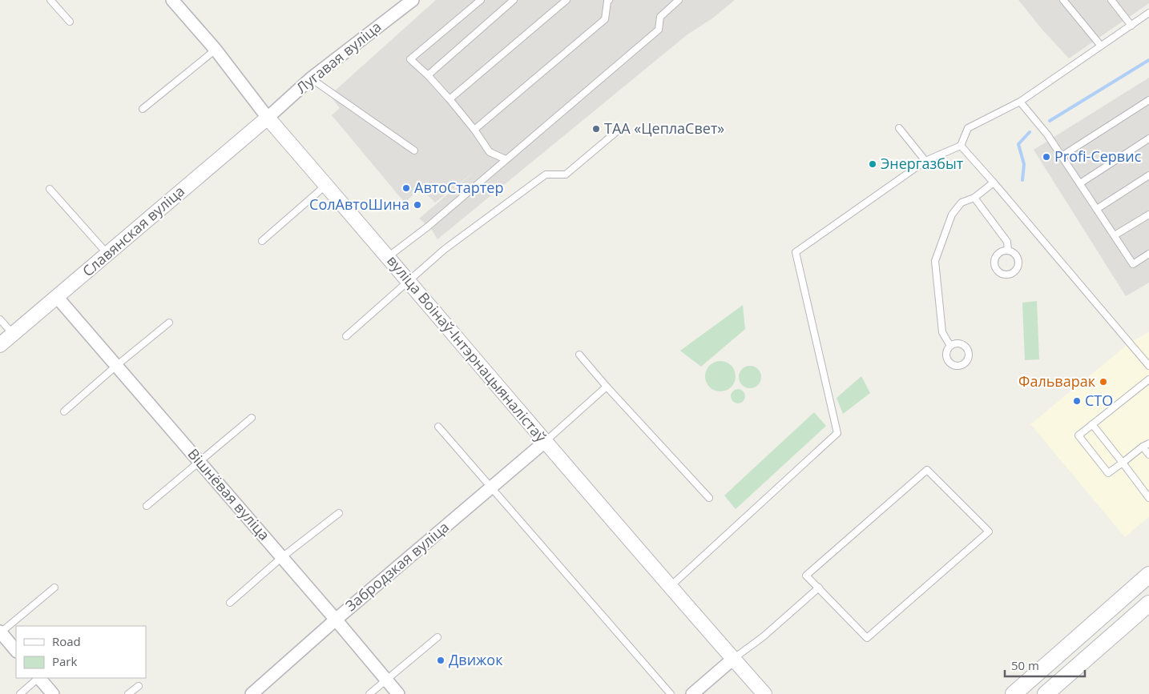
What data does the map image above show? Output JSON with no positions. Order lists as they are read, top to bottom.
{
  "streets": {
    "street": [
      "Лугавая вуліца",
      "Славянская вуліца",
      "вуліца Воінаў-Інтэрнацыяналістаў",
      "Вішнёвая вуліца",
      "Забродзкая вуліца"
    ]
  },
  "crossings": [
    ["Лугавая вуліца", "Славянская вуліца"],
    ["Лугавая вуліца", "вуліца Воінаў-Інтэрнацыяналістаў"],
    ["Славянская вуліца", "вуліца Воінаў-Інтэрнацыяналістаў"],
    ["Славянская вуліца", "Вішнёвая вуліца"],
    ["вуліца Воінаў-Інтэрнацыяналістаў", "Забродзкая вуліца"],
    ["Вішнёвая вуліца", "Забродзкая вуліца"]
  ],
  "places": [
    "ТАА «ЦеплаСвет»",
    "Profi-Сервис",
    "Энергазбыт",
    "АвтоСтартер",
    "СолАвтоШина",
    "Фальварак",
    "СТО",
    "Движок"
  ],
  "legend": ["Road", "Park"],
  "scale_bar": "50 m"
}
